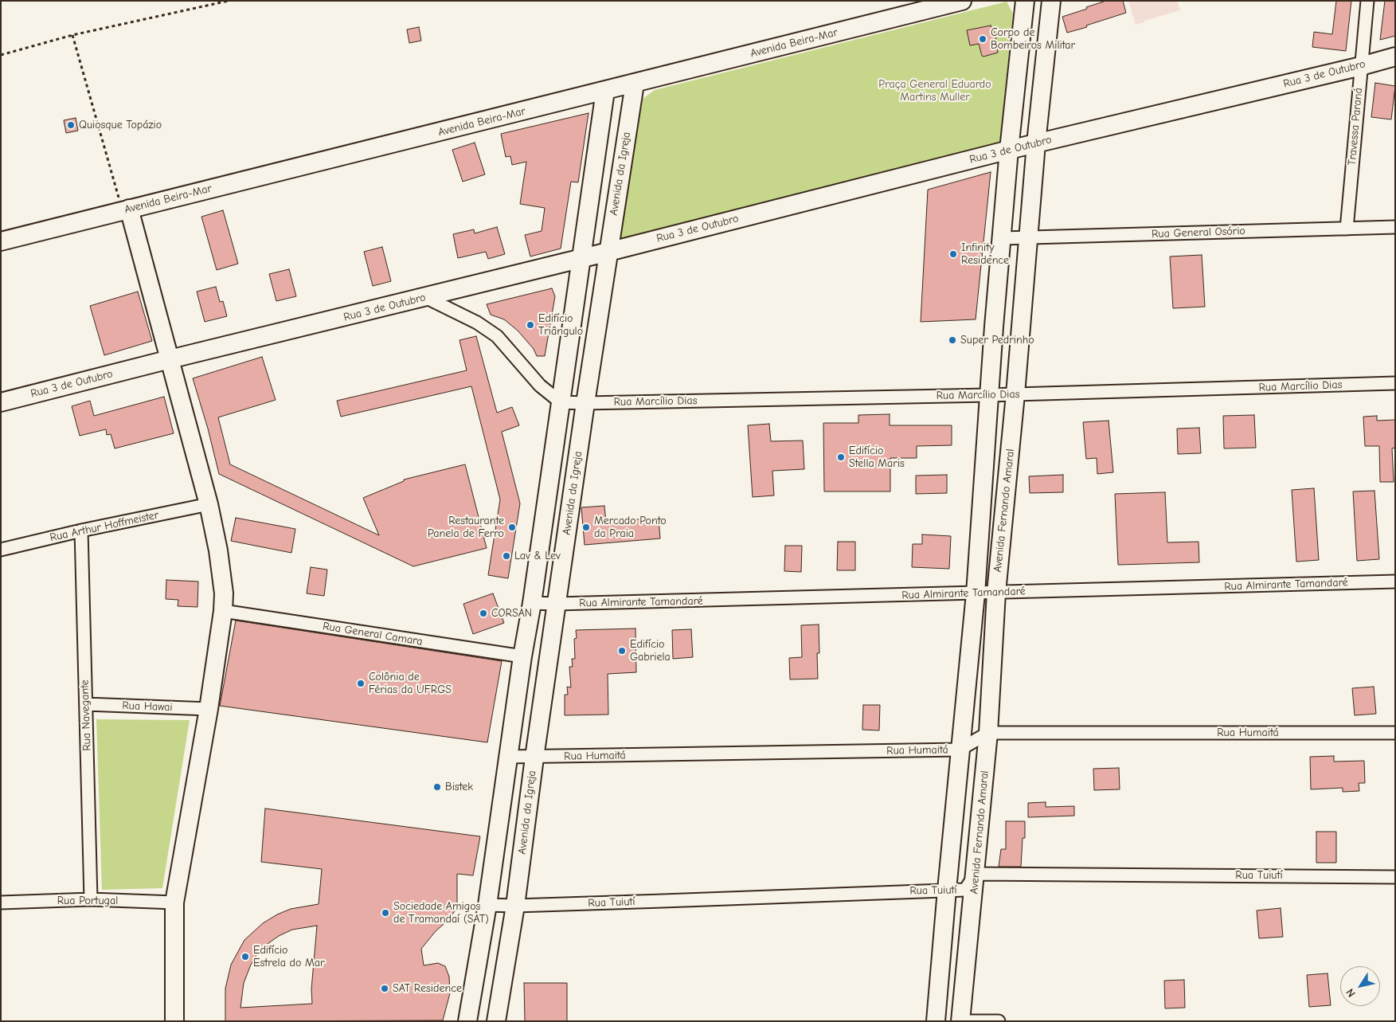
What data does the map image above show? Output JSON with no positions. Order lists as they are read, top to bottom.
{
  "streets": {
    "street": [
      "Avenida Beira-Mar",
      "Rua 3 de Outubro",
      "Travessa Paraná",
      "Avenida da Igreja",
      "Rua General Osório",
      "Rua Marcílio Dias",
      "Avenida Fernando Amaral",
      "Rua Arthur Hoffmeister",
      "Rua Almirante Tamandaré",
      "Rua General Camara",
      "Rua Hawai",
      "Rua Navegante",
      "Rua Humaitá",
      "Rua Tuiutí",
      "Rua Portugal"
    ]
  },
  "crossings": [
    ["Avenida Beira-Mar", "Avenida da Igreja"],
    ["Rua 3 de Outubro", "Travessa Paraná"],
    ["Rua 3 de Outubro", "Avenida da Igreja"],
    ["Rua 3 de Outubro", "Avenida Fernando Amaral"],
    ["Travessa Paraná", "Rua General Osório"],
    ["Avenida da Igreja", "Rua Marcílio Dias"],
    ["Avenida da Igreja", "Rua Almirante Tamandaré"],
    ["Avenida da Igreja", "Rua Humaitá"],
    ["Avenida da Igreja", "Rua Tuiutí"],
    ["Rua General Osório", "Avenida Fernando Amaral"],
    ["Rua Marcílio Dias", "Avenida Fernando Amaral"],
    ["Avenida Fernando Amaral", "Rua Almirante Tamandaré"],
    ["Avenida Fernando Amaral", "Rua Humaitá"],
    ["Avenida Fernando Amaral", "Rua Tuiutí"],
    ["Rua Arthur Hoffmeister", "Rua Navegante"],
    ["Rua Hawai", "Rua Navegante"],
    ["Rua Navegante", "Rua Portugal"]
  ],
  "parks": ["Praça General Eduardo Martins Muller"],
  "places": [
    "Corpo de Bombeiros Militar",
    "Quiosque Topázio",
    "Infinity Residence",
    "Edifício Triângulo",
    "Super Pedrinho",
    "Edifício Stella Maris",
    "Restaurante Panela de Ferro",
    "Mercado Ponto da Praia",
    "Lav & Lev",
    "CORSAN",
    "Edifício Gabriela",
    "Colônia de Férias da UFRGS",
    "Bistek",
    "Sociedade Amigos de Tramandaí (SAT)",
    "Edifício Estrela do Mar",
    "SAT Residence"
  ],
  "north": "bottom left"
}
